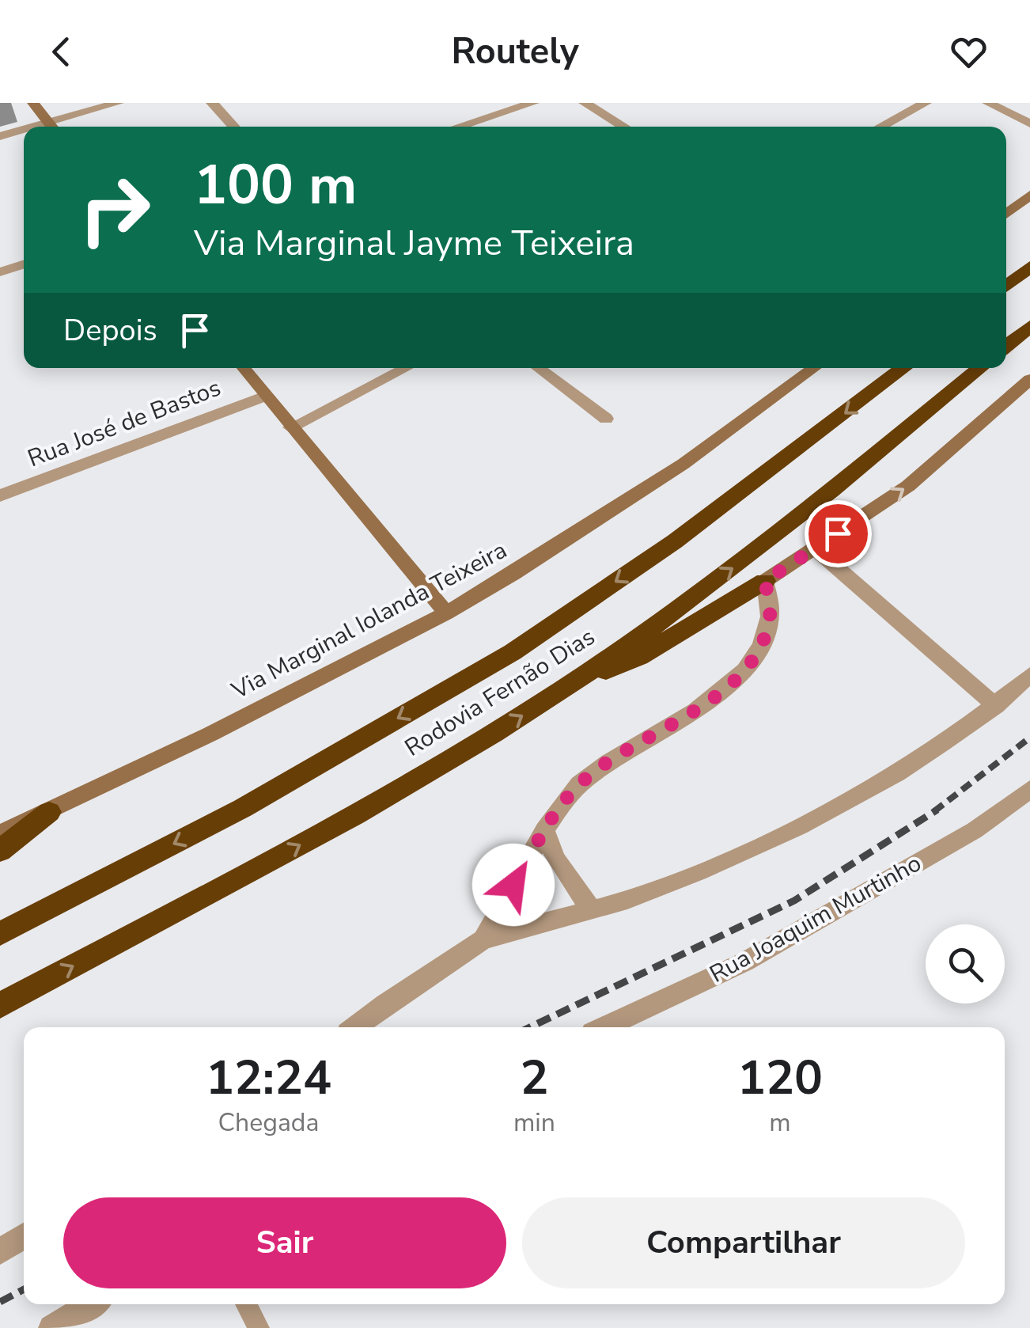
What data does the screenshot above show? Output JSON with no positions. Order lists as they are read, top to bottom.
{
  "streets": {
    "highway": ["Rodovia Fernão Dias"],
    "main road": ["Via Marginal Iolanda Teixeira"],
    "street": ["Rua José de Bastos", "Rua Joaquim Murtinho"]
  },
  "page": {
    "header": "Routely",
    "turn": ["100 m", "Via Marginal Jayme Teixeira"],
    "then": "Depois",
    "eta": [
      "12:24",
      "Chegada",
      "2",
      "min",
      "120",
      "m"
    ],
    "buttons": ["Sair", "Compartilhar"]
  }
}
